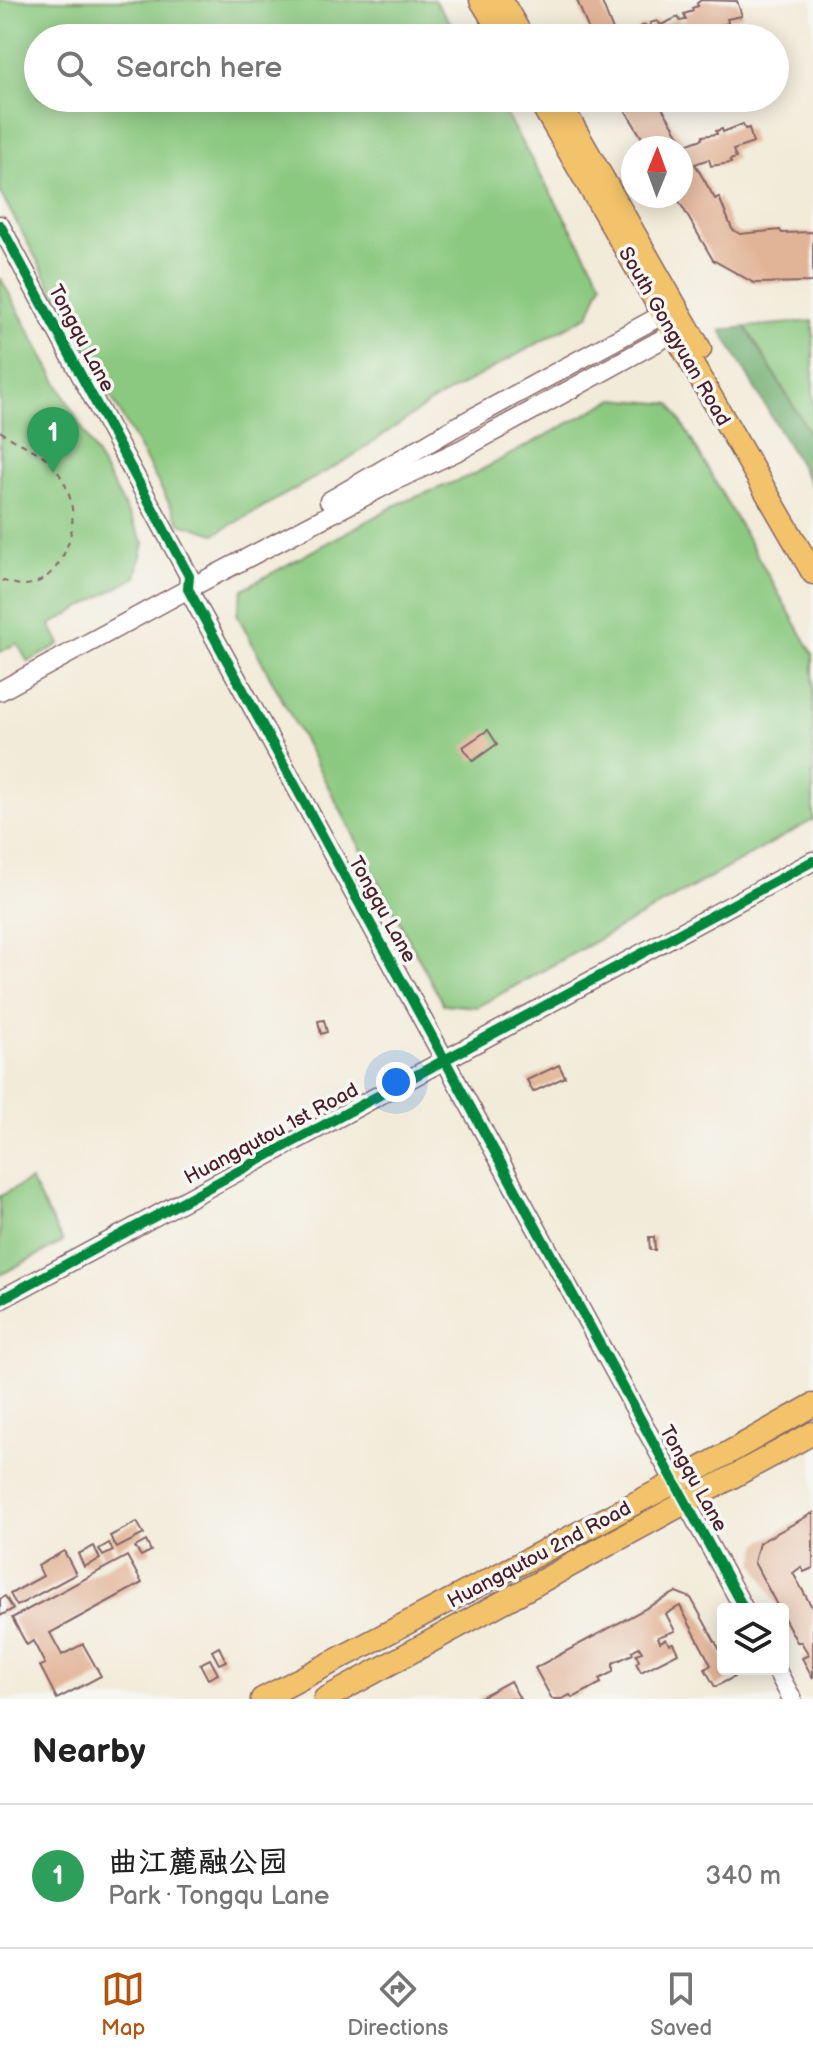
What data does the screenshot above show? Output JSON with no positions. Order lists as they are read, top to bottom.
{
  "streets": {
    "main road": ["South Gongyuan Road", "Huangqutou 2nd Road"],
    "street": ["Tongqu Lane", "Huangqutou 1st Road"]
  },
  "crossings": [
    ["Tongqu Lane", "Huangqutou 1st Road"],
    ["Tongqu Lane", "Huangqutou 2nd Road"]
  ],
  "north": "top",
  "page": {
    "search": "Search here",
    "pins": "1",
    "heading": "Nearby",
    "list": [
      {
        "mark": "1",
        "name": "曲江麓融公园",
        "note": "Park · Tongqu Lane",
        "value": "340 m"
      }
    ],
    "nav": ["Map", "Directions", "Saved"]
  }
}
